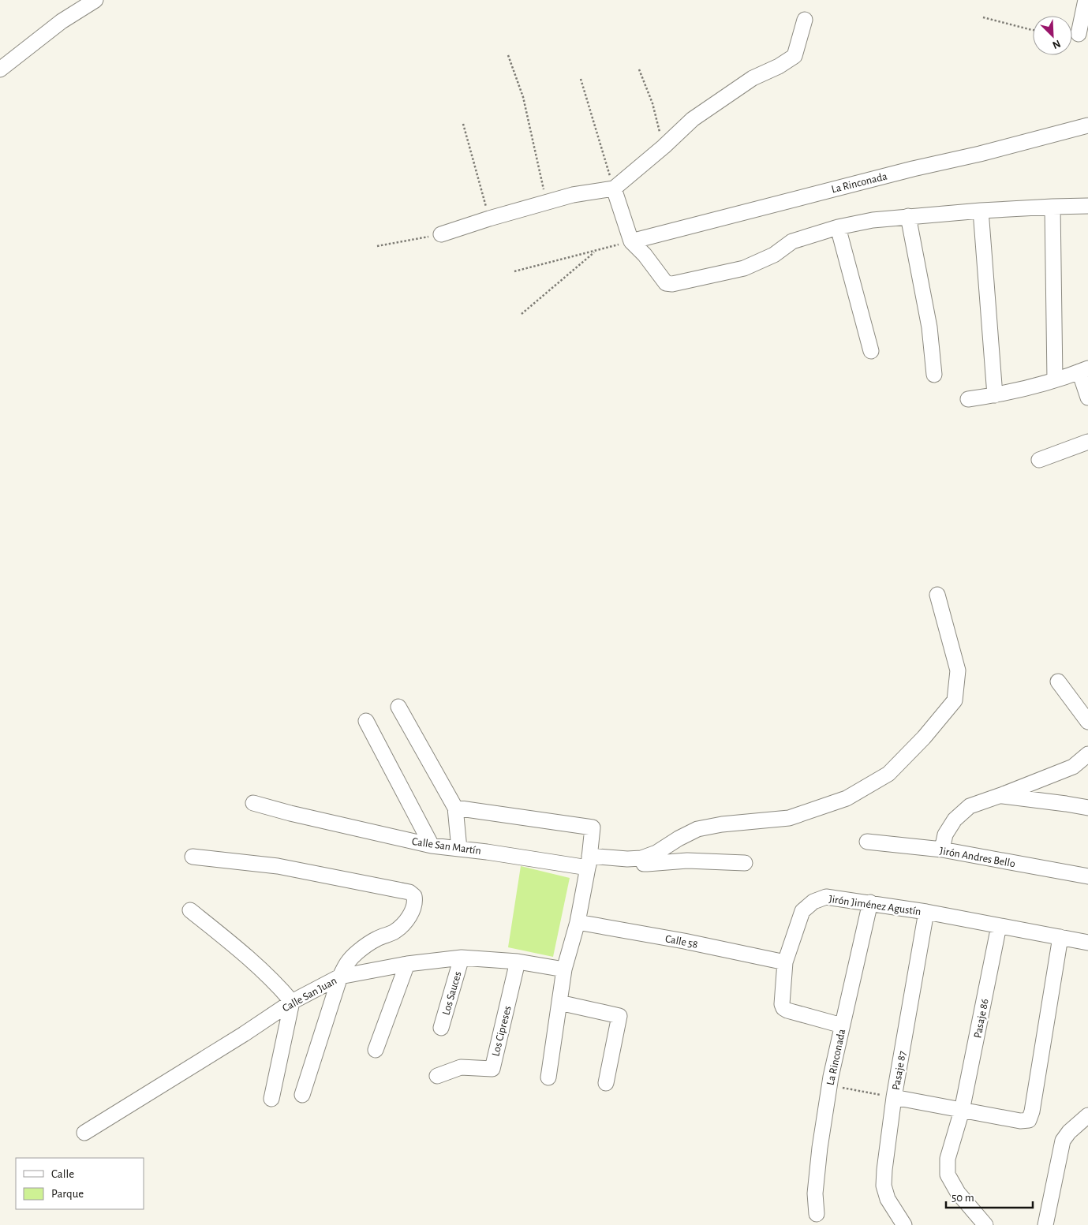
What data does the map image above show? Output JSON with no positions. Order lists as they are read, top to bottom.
{
  "streets": {
    "street": [
      "La Rinconada",
      "Calle San Martín",
      "Jirón Andres Bello",
      "Jirón Jiménez Agustín",
      "Calle 58",
      "Los Sauces",
      "Calle San Juan",
      "Pasaje 86",
      "Los Cipreses",
      "Pasaje 87"
    ]
  },
  "crossings": [
    ["La Rinconada", "Jirón Jiménez Agustín"],
    ["Jirón Jiménez Agustín", "Calle 58"],
    ["Jirón Jiménez Agustín", "Pasaje 86"],
    ["Jirón Jiménez Agustín", "Pasaje 87"],
    ["Los Sauces", "Calle San Juan"],
    ["Calle San Juan", "Los Cipreses"]
  ],
  "legend": ["Calle", "Parque"],
  "scale_bar": "50 m",
  "north": "bottom right"
}
